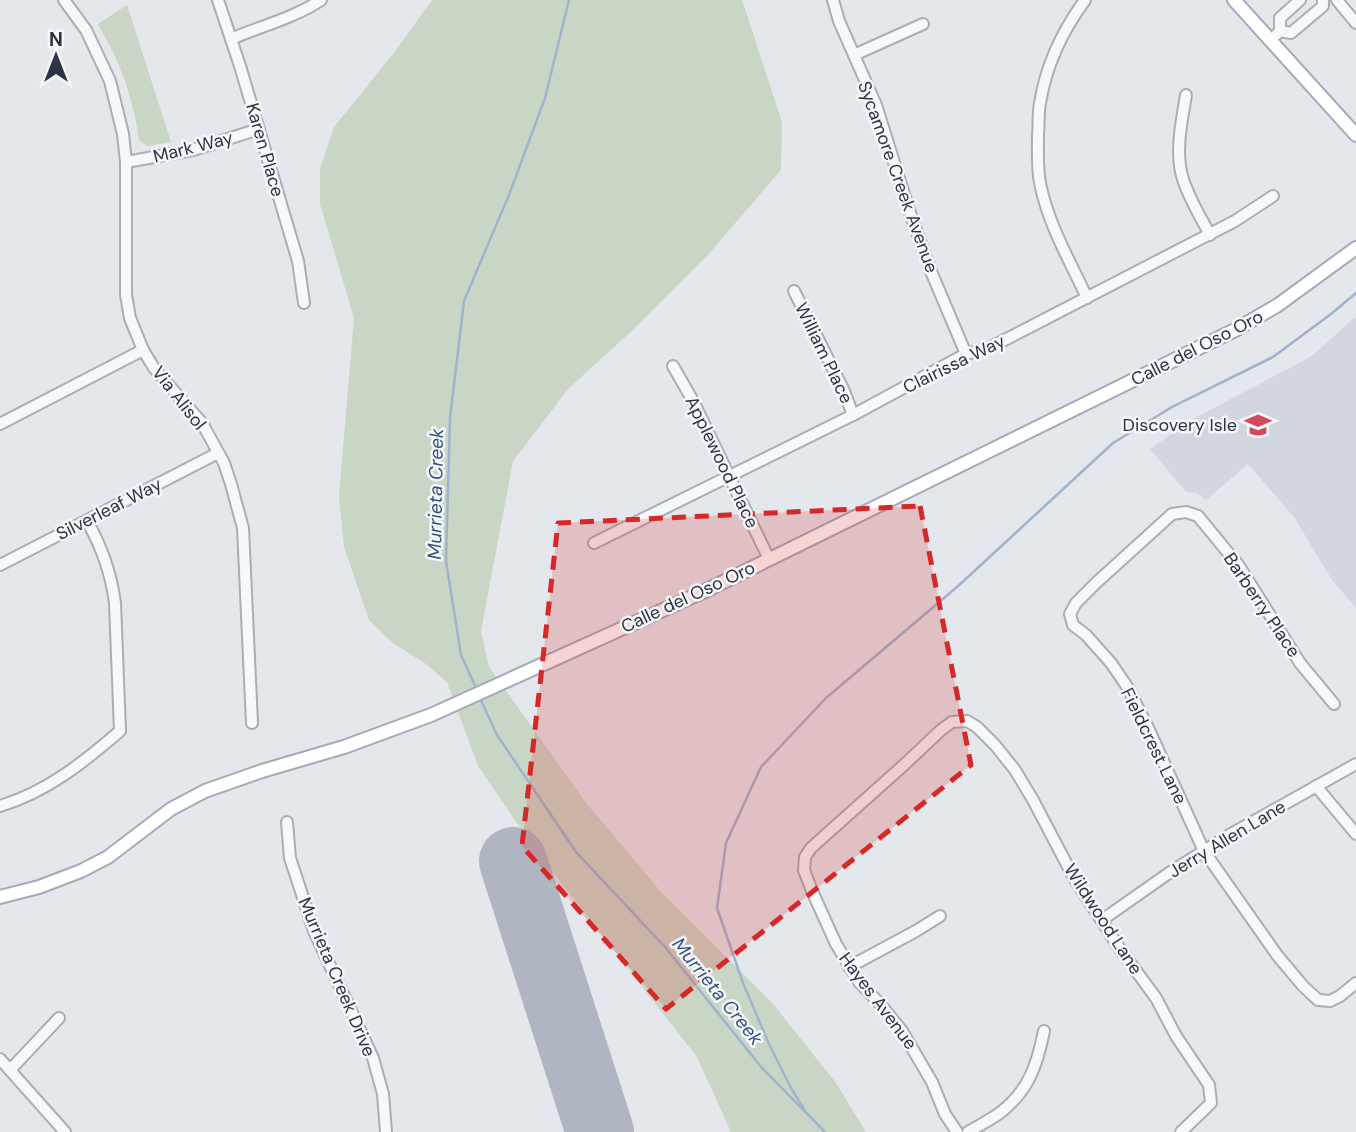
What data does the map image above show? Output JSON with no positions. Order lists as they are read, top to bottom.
{
  "streets": {
    "main road": ["Calle del Oso Oro"],
    "street": [
      "Mark Way",
      "Karen Place",
      "Sycamore Creek Avenue",
      "William Place",
      "Clairissa Way",
      "Via Alisol",
      "Applewood Place",
      "Silverleaf Way",
      "Barberry Place",
      "Fieldcrest Lane",
      "Jerry Allen Lane",
      "Wildwood Lane",
      "Murrieta Creek Drive",
      "Hayes Avenue"
    ]
  },
  "crossings": [
    ["Mark Way", "Karen Place"],
    ["Mark Way", "Via Alisol"],
    ["Sycamore Creek Avenue", "Clairissa Way"],
    ["Calle del Oso Oro", "Applewood Place"],
    ["William Place", "Clairissa Way"],
    ["Clairissa Way", "Applewood Place"],
    ["Via Alisol", "Silverleaf Way"],
    ["Barberry Place", "Fieldcrest Lane"],
    ["Fieldcrest Lane", "Jerry Allen Lane"],
    ["Jerry Allen Lane", "Wildwood Lane"],
    ["Wildwood Lane", "Hayes Avenue"]
  ],
  "water": ["Murrieta Creek"],
  "places": {
    "school or university": ["Discovery Isle"]
  },
  "north": "top"
}
